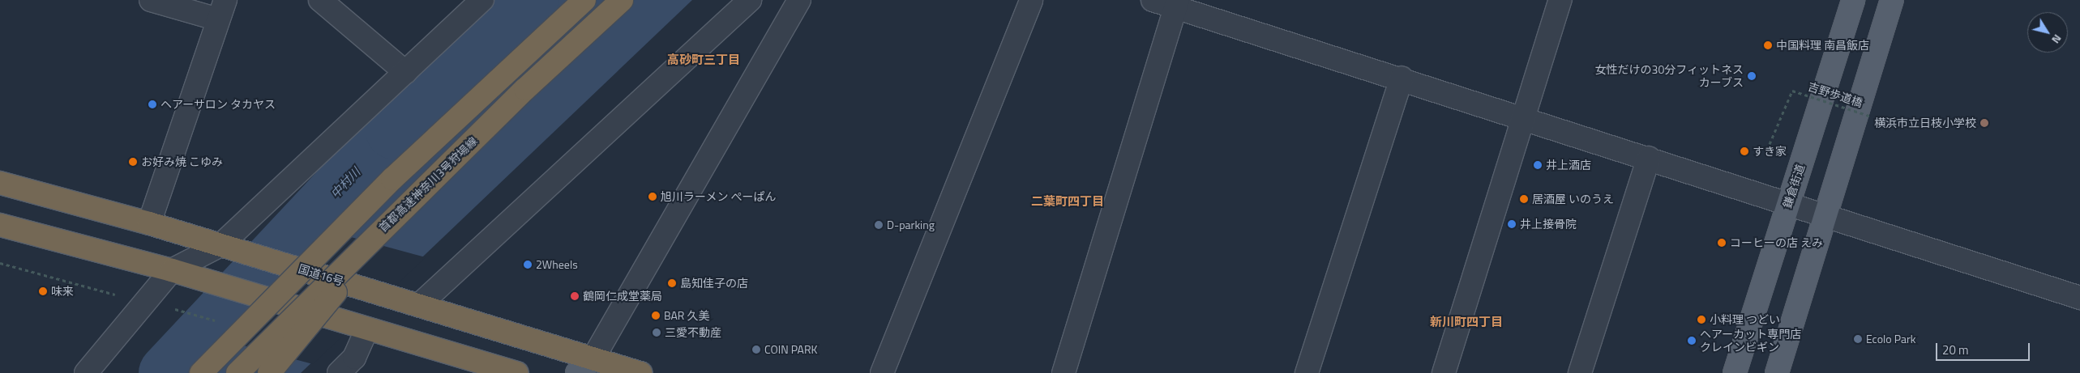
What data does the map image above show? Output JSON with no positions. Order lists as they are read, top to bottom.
{
  "streets": {
    "highway": ["首都高速神奈川3号狩場線", "国道16号"],
    "main road": ["鎌倉街道"],
    "path": ["吉野歩道橋"]
  },
  "districts": ["高砂町三丁目", "二葉町四丁目", "新川町四丁目"],
  "water": ["中村川"],
  "places": [
    "中国料理 南昌飯店",
    "女性だけの30分フィットネス カーブス",
    "ヘアーサロン タカヤス",
    "横浜市立日枝小学校",
    "すき家",
    "お好み焼 こゆみ",
    "井上酒店",
    "旭川ラーメン ぺーぱん",
    "居酒屋 いのうえ",
    "井上接骨院",
    "D-parking",
    "コーヒーの店 えみ",
    "2Wheels",
    "島知佳子の店",
    "味来",
    "鶴岡仁成堂薬局",
    "BAR 久美",
    "小料理 つどい",
    "三愛不動産",
    "Ecolo Park",
    "ヘアーカット専門店 クレインビギン",
    "COIN PARK"
  ],
  "scale_bar": "20 m",
  "north": "bottom right"
}
